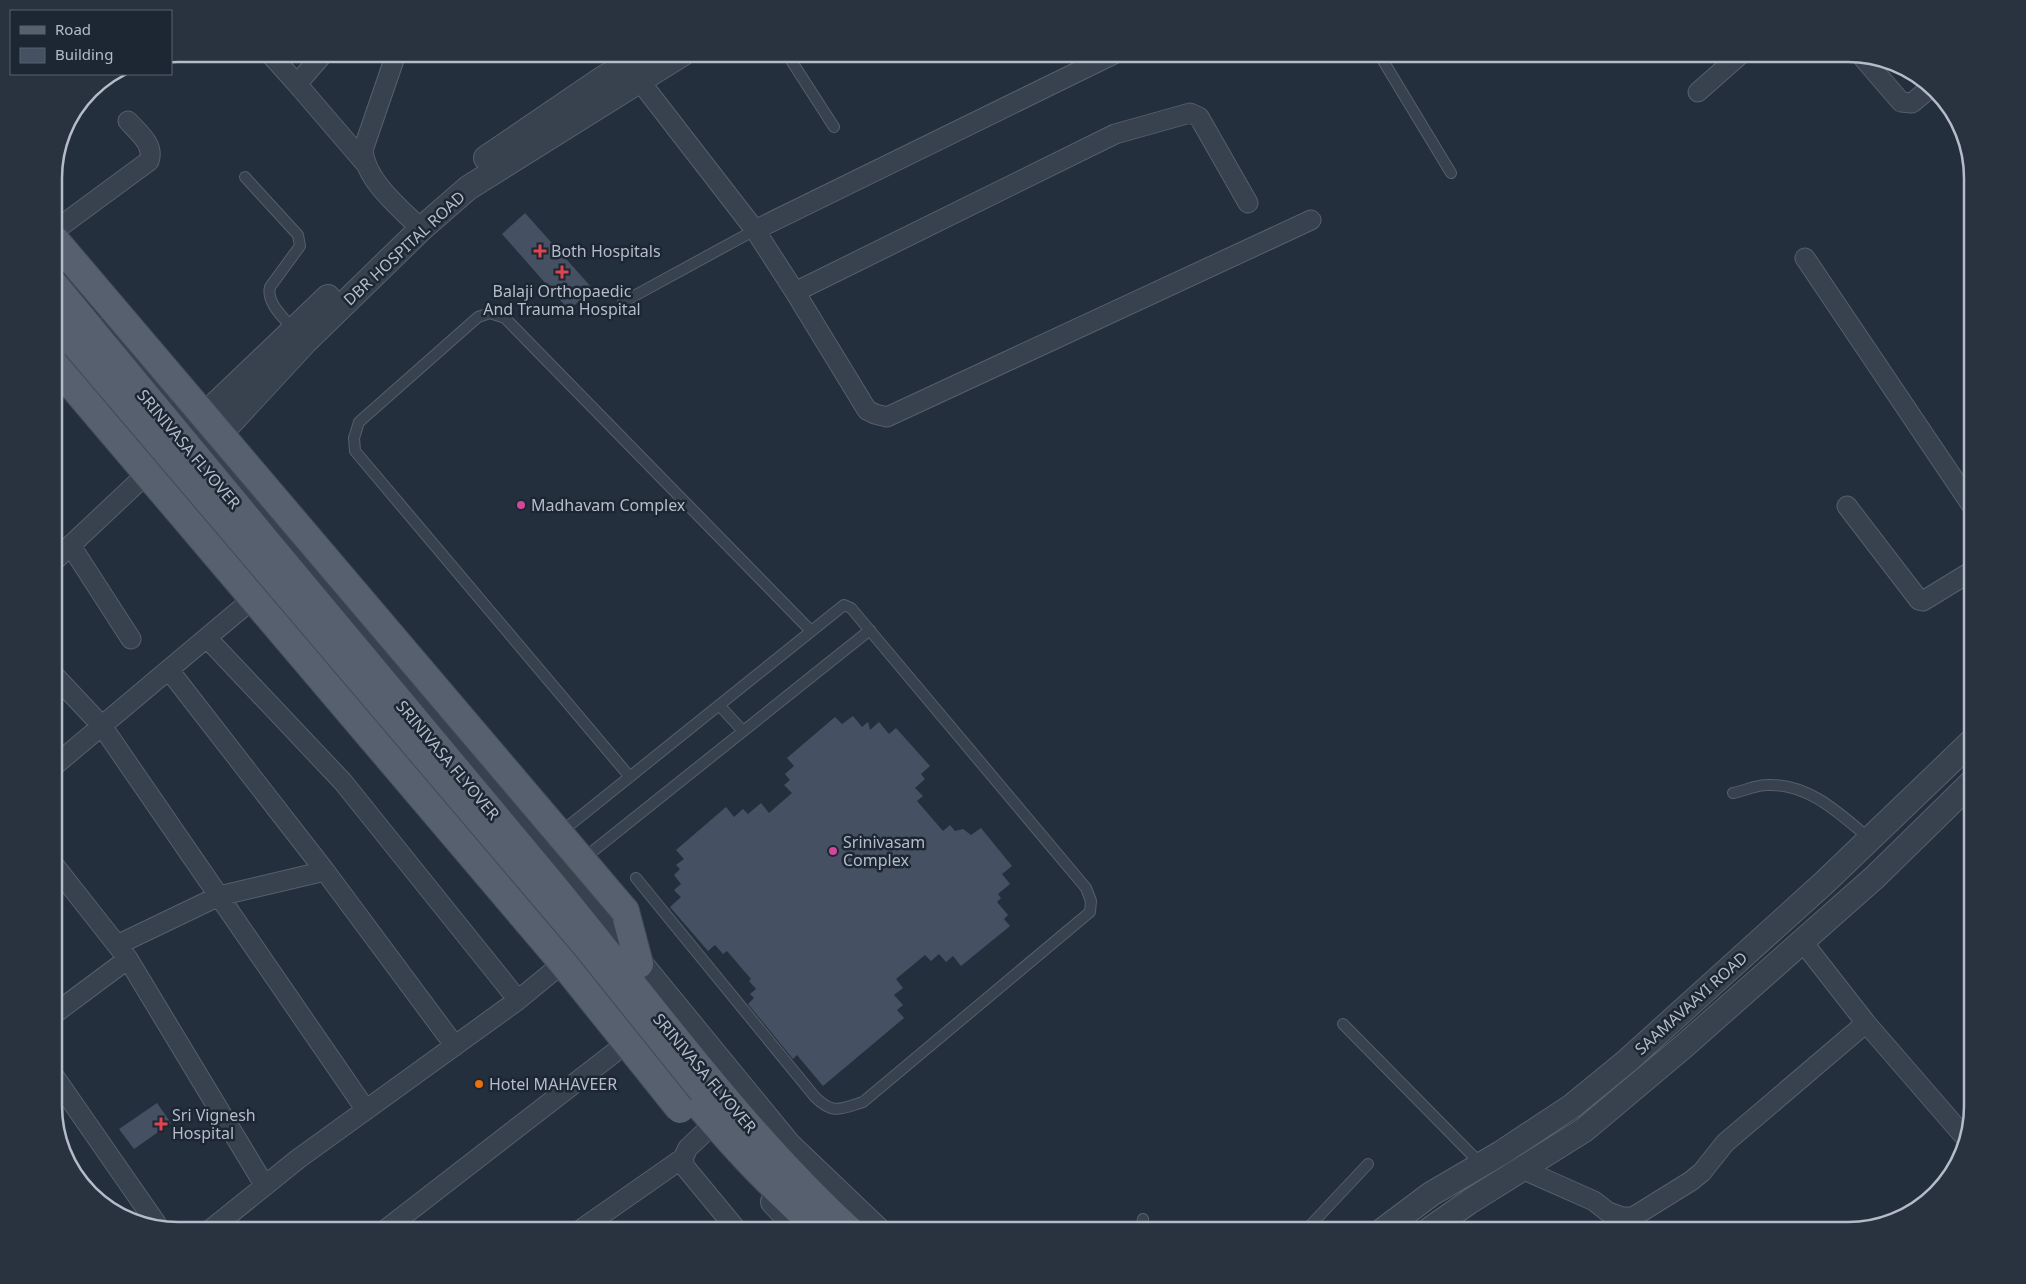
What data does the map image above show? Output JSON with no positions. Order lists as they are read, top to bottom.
{
  "streets": {
    "main road": ["SRINIVASA FLYOVER"],
    "street": ["DBR HOSPITAL ROAD", "SAAMAVAAYI ROAD"]
  },
  "places": {
    "health": ["Both Hospitals", "Balaji Orthopaedic And Trauma Hospital", "Sri Vignesh Hospital"],
    "other": ["Madhavam Complex", "Srinivasam Complex", "Hotel MAHAVEER"]
  },
  "legend": ["Road", "Building"]
}
